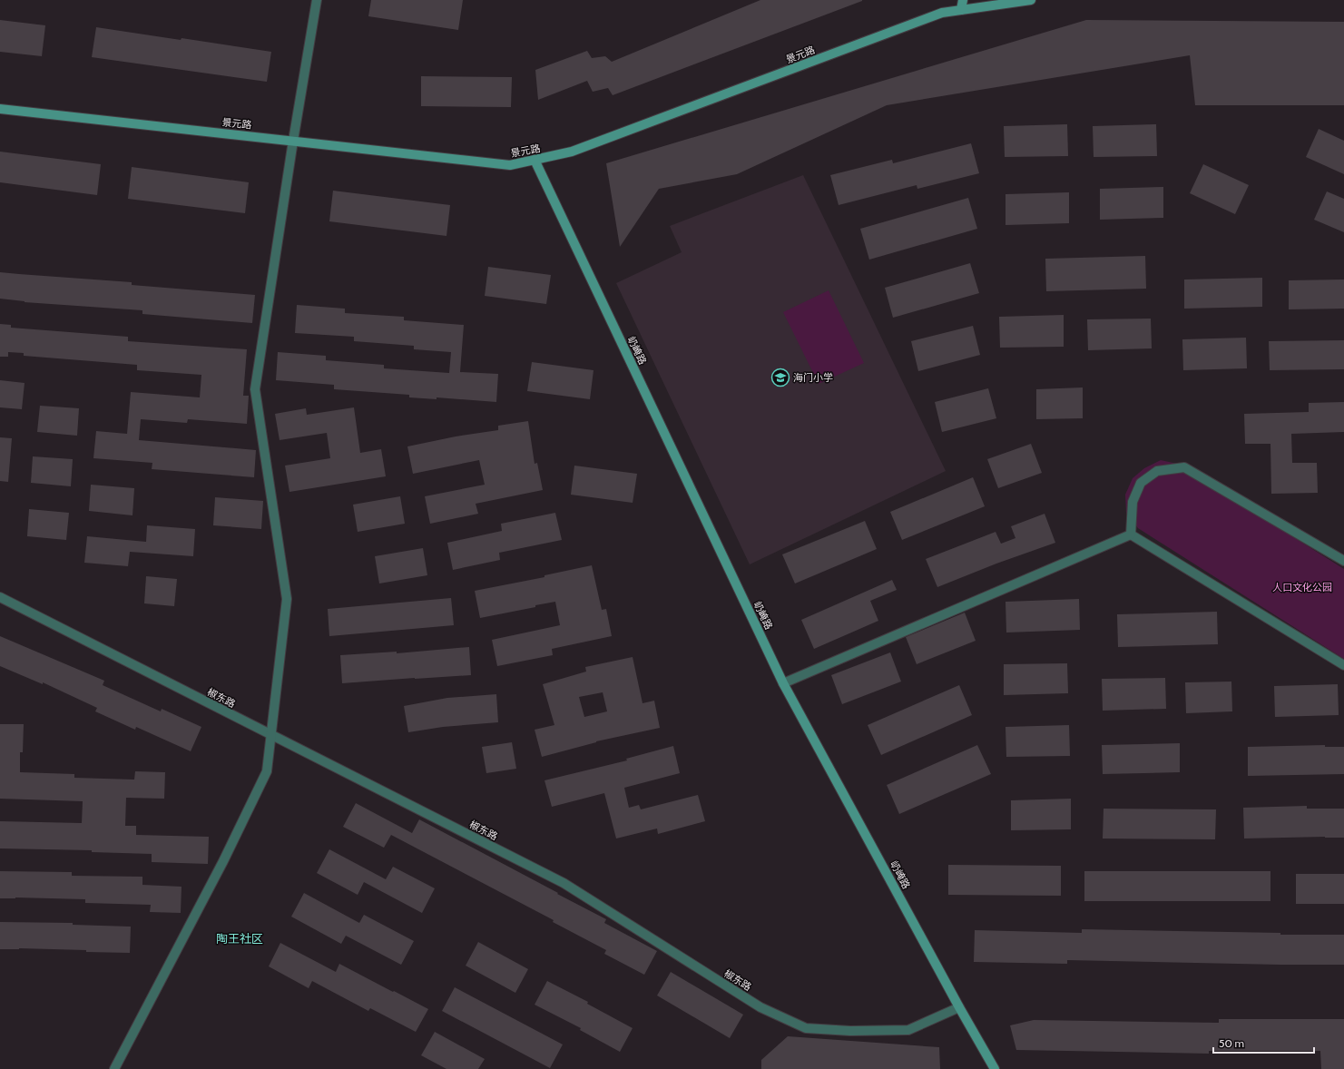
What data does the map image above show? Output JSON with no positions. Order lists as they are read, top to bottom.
{
  "streets": {
    "main road": ["景元路", "屷崦路"],
    "street": ["椒东路"]
  },
  "crossings": [
    ["景元路", "屷崦路"],
    ["屷崦路", "椒东路"]
  ],
  "districts": ["陶王社区"],
  "parks": ["人口文化公园"],
  "places": {
    "school or university": ["海门小学"]
  },
  "scale_bar": "50 m"
}
